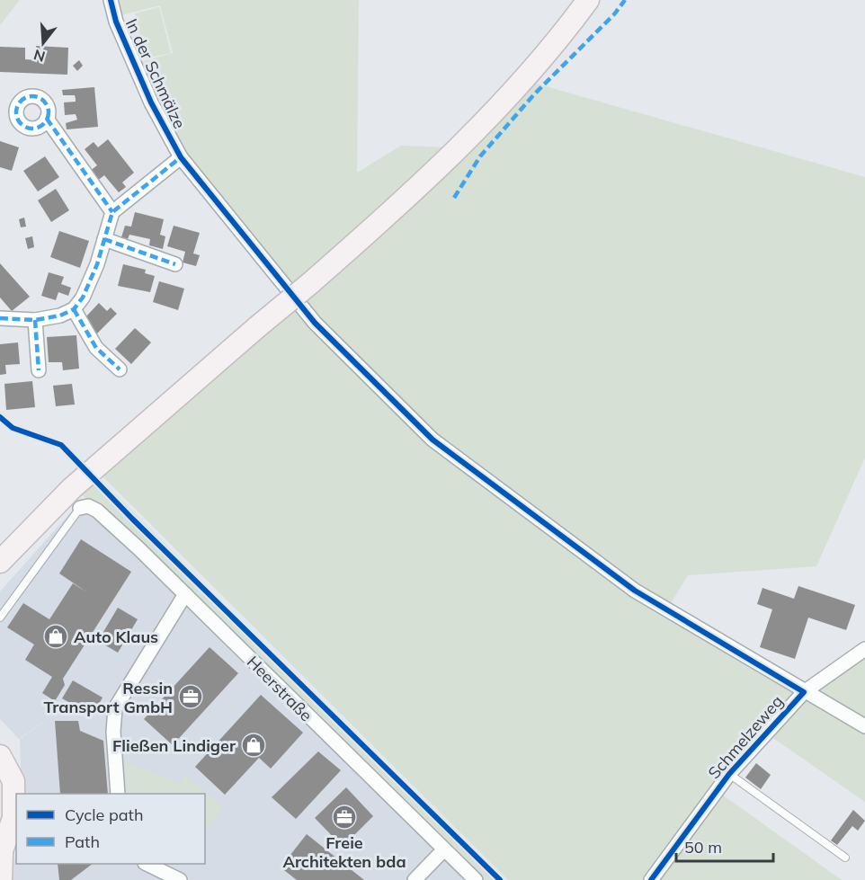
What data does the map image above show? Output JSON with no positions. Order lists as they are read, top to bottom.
{
  "streets": {
    "street": ["In der Schmälze", "Heerstraße", "Schmelzeweg"]
  },
  "crossings": [
    ["In der Schmälze", "Schmelzeweg"]
  ],
  "places": {
    "shop": ["Auto Klaus", "Fließen Lindiger"],
    "office": ["Ressin Transport GmbH", "Freie Architekten bda"]
  },
  "legend": ["Cycle path", "Path"],
  "scale_bar": "50 m",
  "north": "bottom"
}
